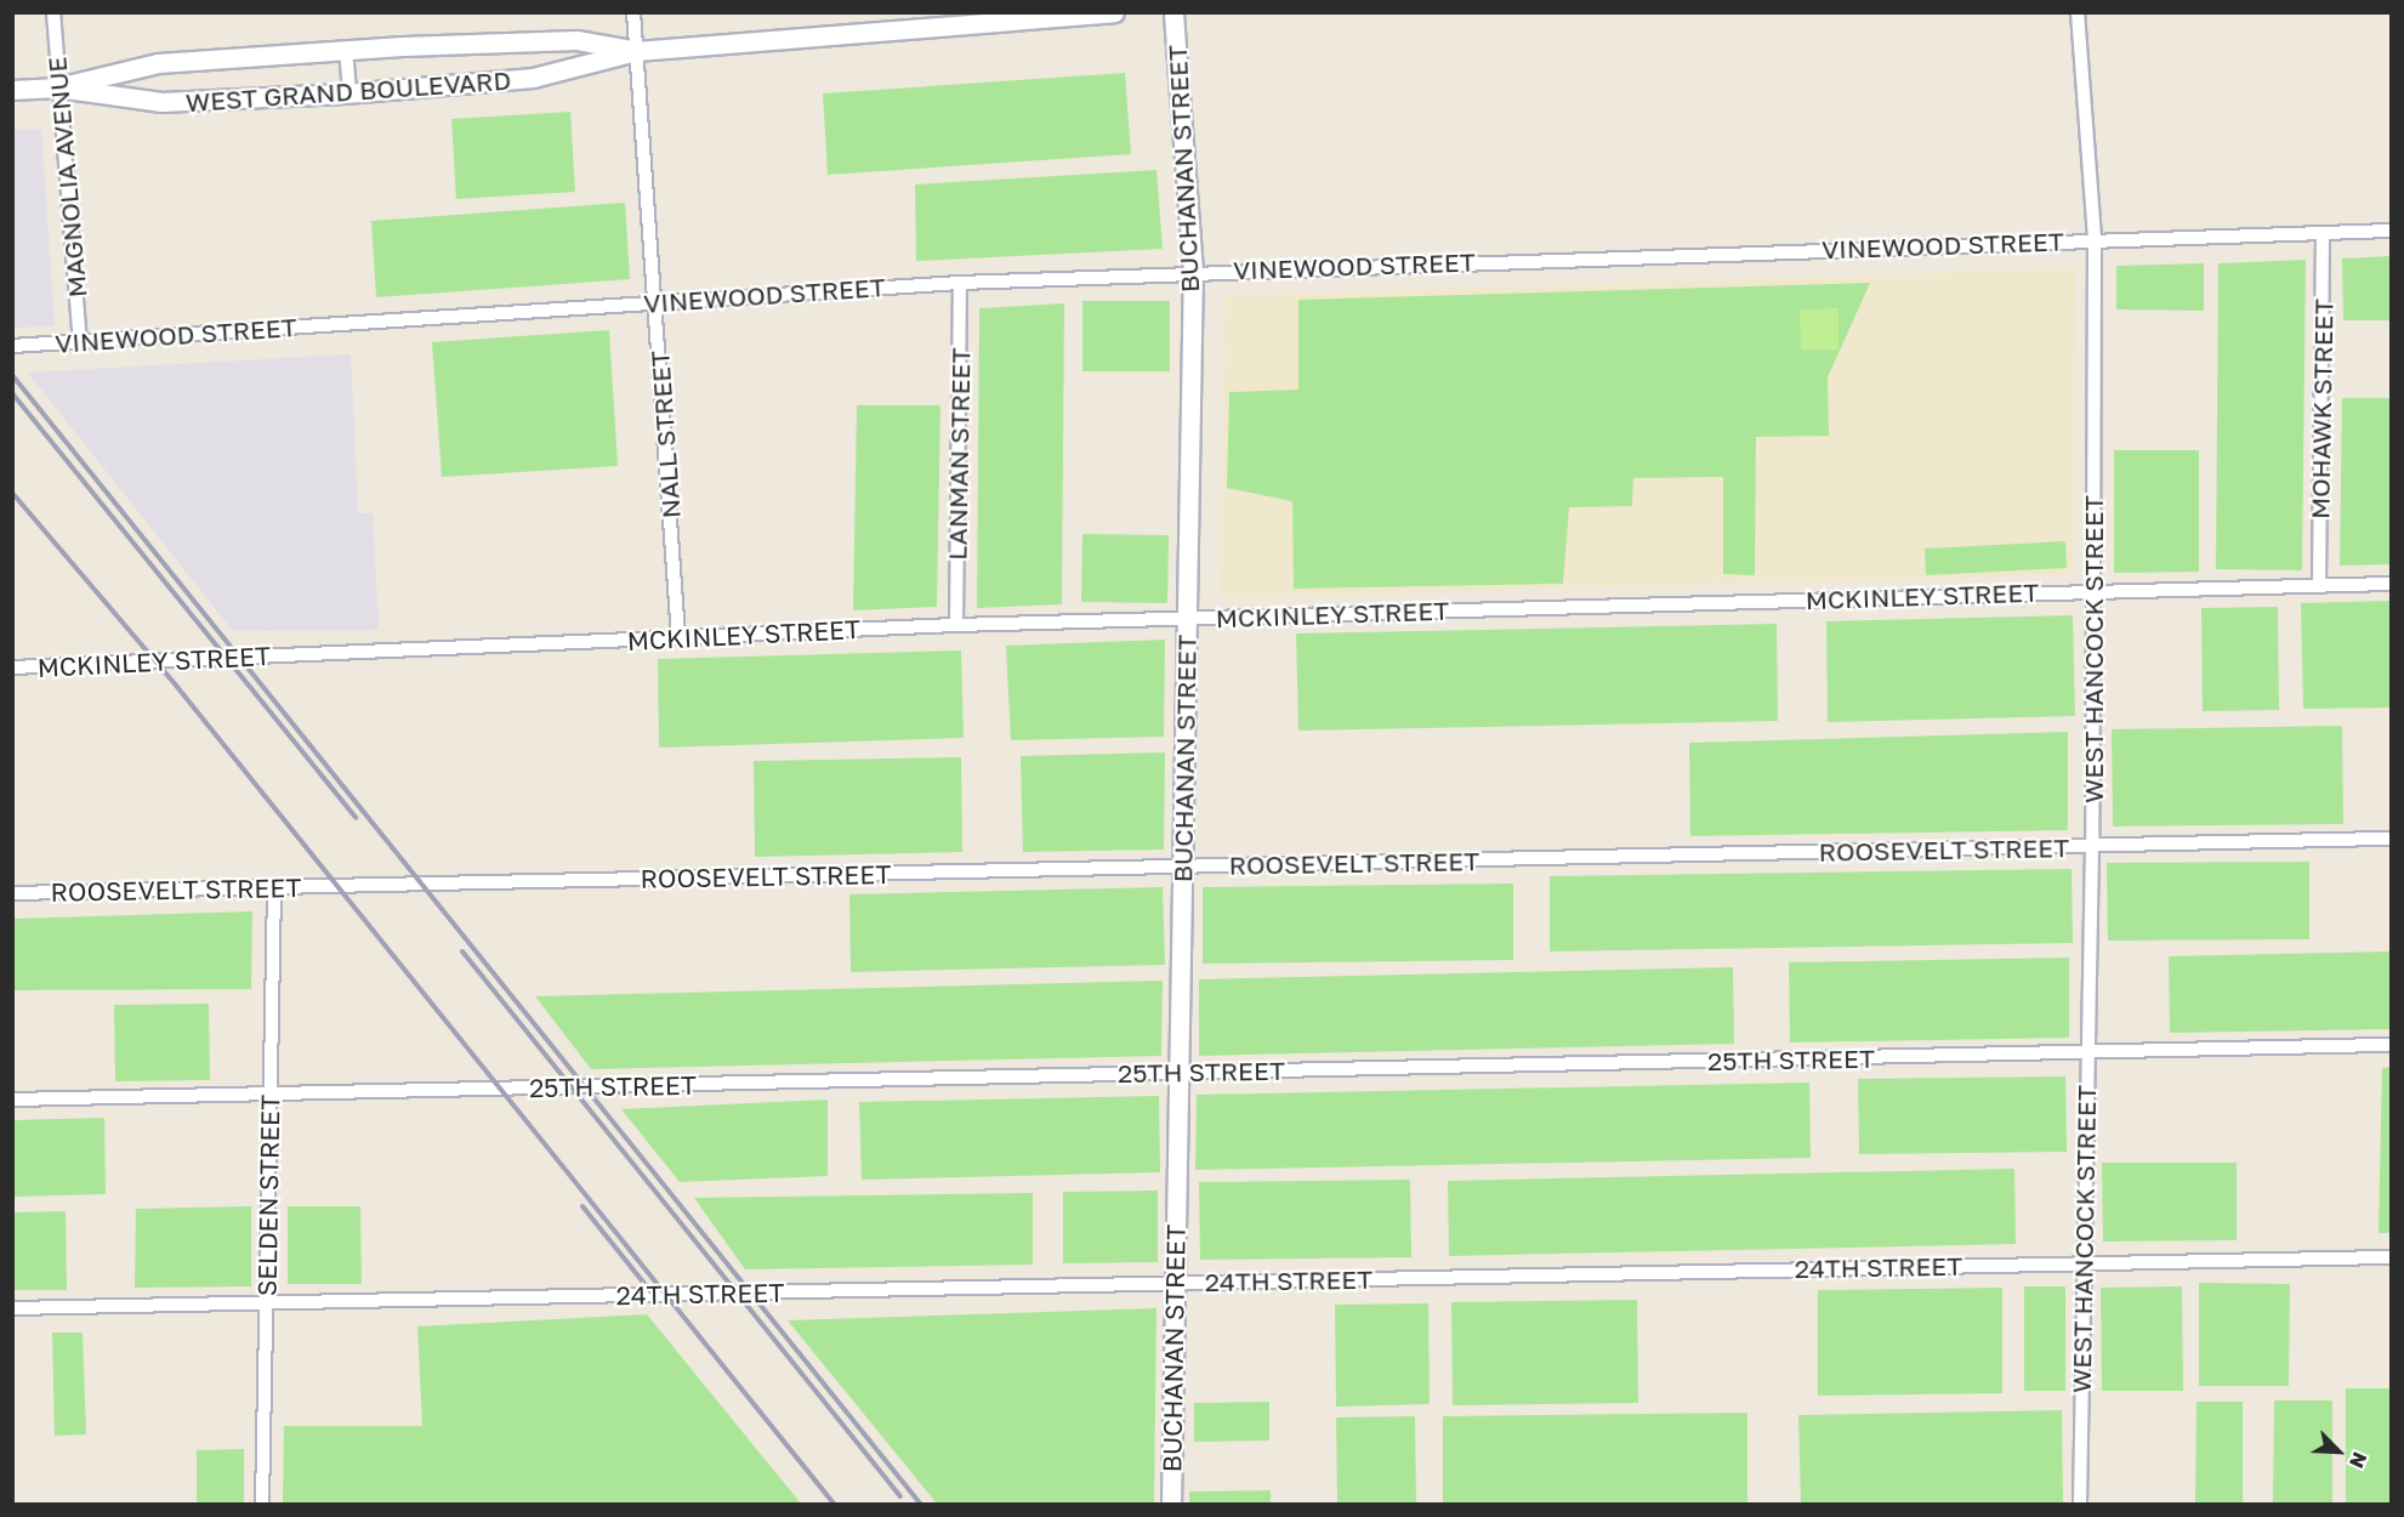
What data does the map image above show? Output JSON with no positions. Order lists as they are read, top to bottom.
{
  "streets": {
    "main road": ["WEST GRAND BOULEVARD", "BUCHANAN STREET"],
    "street": [
      "MAGNOLIA AVENUE",
      "VINEWOOD STREET",
      "MOHAWK STREET",
      "NALL STREET",
      "LANMAN STREET",
      "MCKINLEY STREET",
      "WEST HANCOCK STREET",
      "ROOSEVELT STREET",
      "25TH STREET",
      "SELDEN STREET",
      "24TH STREET"
    ]
  },
  "crossings": [
    ["WEST GRAND BOULEVARD", "MAGNOLIA AVENUE"],
    ["WEST GRAND BOULEVARD", "NALL STREET"],
    ["BUCHANAN STREET", "VINEWOOD STREET"],
    ["BUCHANAN STREET", "MCKINLEY STREET"],
    ["BUCHANAN STREET", "ROOSEVELT STREET"],
    ["BUCHANAN STREET", "25TH STREET"],
    ["BUCHANAN STREET", "24TH STREET"],
    ["MAGNOLIA AVENUE", "VINEWOOD STREET"],
    ["VINEWOOD STREET", "MOHAWK STREET"],
    ["VINEWOOD STREET", "NALL STREET"],
    ["VINEWOOD STREET", "LANMAN STREET"],
    ["VINEWOOD STREET", "WEST HANCOCK STREET"],
    ["MOHAWK STREET", "MCKINLEY STREET"],
    ["NALL STREET", "MCKINLEY STREET"],
    ["LANMAN STREET", "MCKINLEY STREET"],
    ["MCKINLEY STREET", "WEST HANCOCK STREET"],
    ["WEST HANCOCK STREET", "ROOSEVELT STREET"],
    ["WEST HANCOCK STREET", "25TH STREET"],
    ["WEST HANCOCK STREET", "24TH STREET"],
    ["ROOSEVELT STREET", "SELDEN STREET"],
    ["25TH STREET", "SELDEN STREET"],
    ["SELDEN STREET", "24TH STREET"]
  ],
  "north": "bottom right"
}
